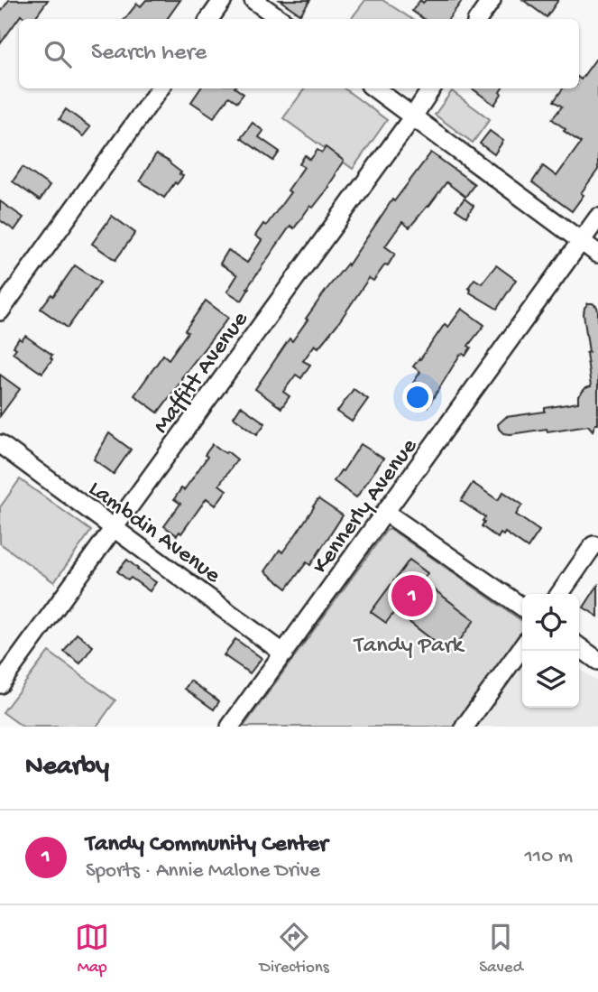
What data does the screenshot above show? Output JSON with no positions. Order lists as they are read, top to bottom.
{
  "streets": {
    "street": ["Maffitt Avenue", "Kennerly Avenue", "Lambdin Avenue"]
  },
  "crossings": [
    ["Maffitt Avenue", "Lambdin Avenue"],
    ["Kennerly Avenue", "Lambdin Avenue"]
  ],
  "parks": ["Tandy Park"],
  "page": {
    "search": "Search here",
    "pins": "1",
    "heading": "Nearby",
    "list": [
      {
        "mark": "1",
        "name": "Tandy Community Center",
        "note": "Sports · Annie Malone Drive",
        "value": "110 m"
      }
    ],
    "nav": ["Map", "Directions", "Saved"]
  }
}
